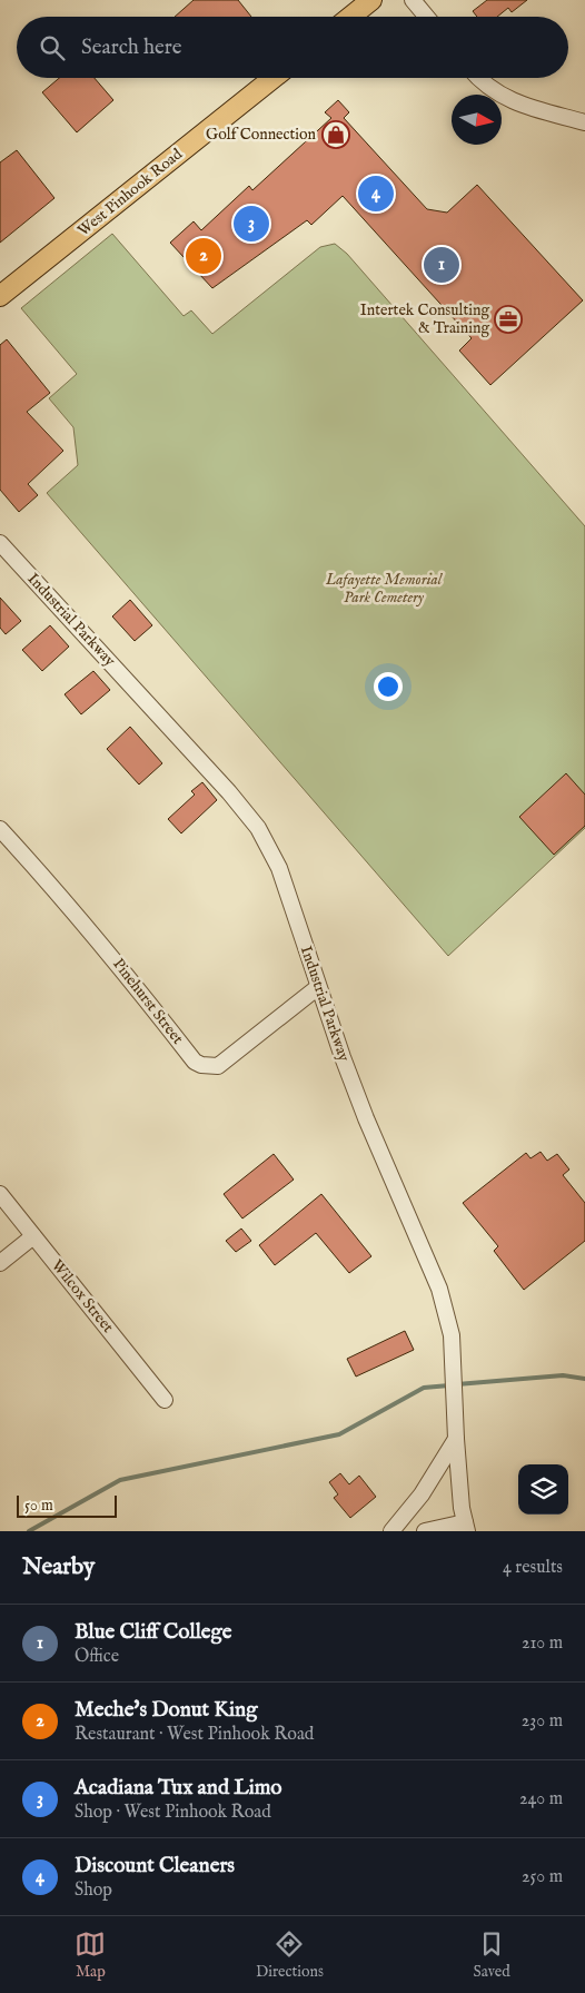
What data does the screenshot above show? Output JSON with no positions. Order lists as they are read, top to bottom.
{
  "streets": {
    "main road": ["West Pinhook Road"],
    "street": ["Industrial Parkway", "Pinehurst Street", "Wilcox Street"]
  },
  "crossings": [
    ["Industrial Parkway", "Pinehurst Street"]
  ],
  "parks": ["Lafayette Memorial Park Cemetery"],
  "places": {
    "shop": ["Golf Connection"],
    "office": ["Intertek Consulting & Training"]
  },
  "scale_bar": "50 m",
  "north": "right",
  "page": {
    "search": "Search here",
    "pins": [
      "4",
      "3",
      "2",
      "1"
    ],
    "scale": "50 m",
    "heading": ["Nearby", "4 results"],
    "list": [
      {
        "mark": "1",
        "name": "Blue Cliff College",
        "note": "Office",
        "value": "210 m"
      },
      {
        "mark": "2",
        "name": "Meche's Donut King",
        "note": "Restaurant · West Pinhook Road",
        "value": "230 m"
      },
      {
        "mark": "3",
        "name": "Acadiana Tux and Limo",
        "note": "Shop · West Pinhook Road",
        "value": "240 m"
      },
      {
        "mark": "4",
        "name": "Discount Cleaners",
        "note": "Shop",
        "value": "250 m"
      }
    ],
    "nav": ["Map", "Directions", "Saved"]
  }
}
